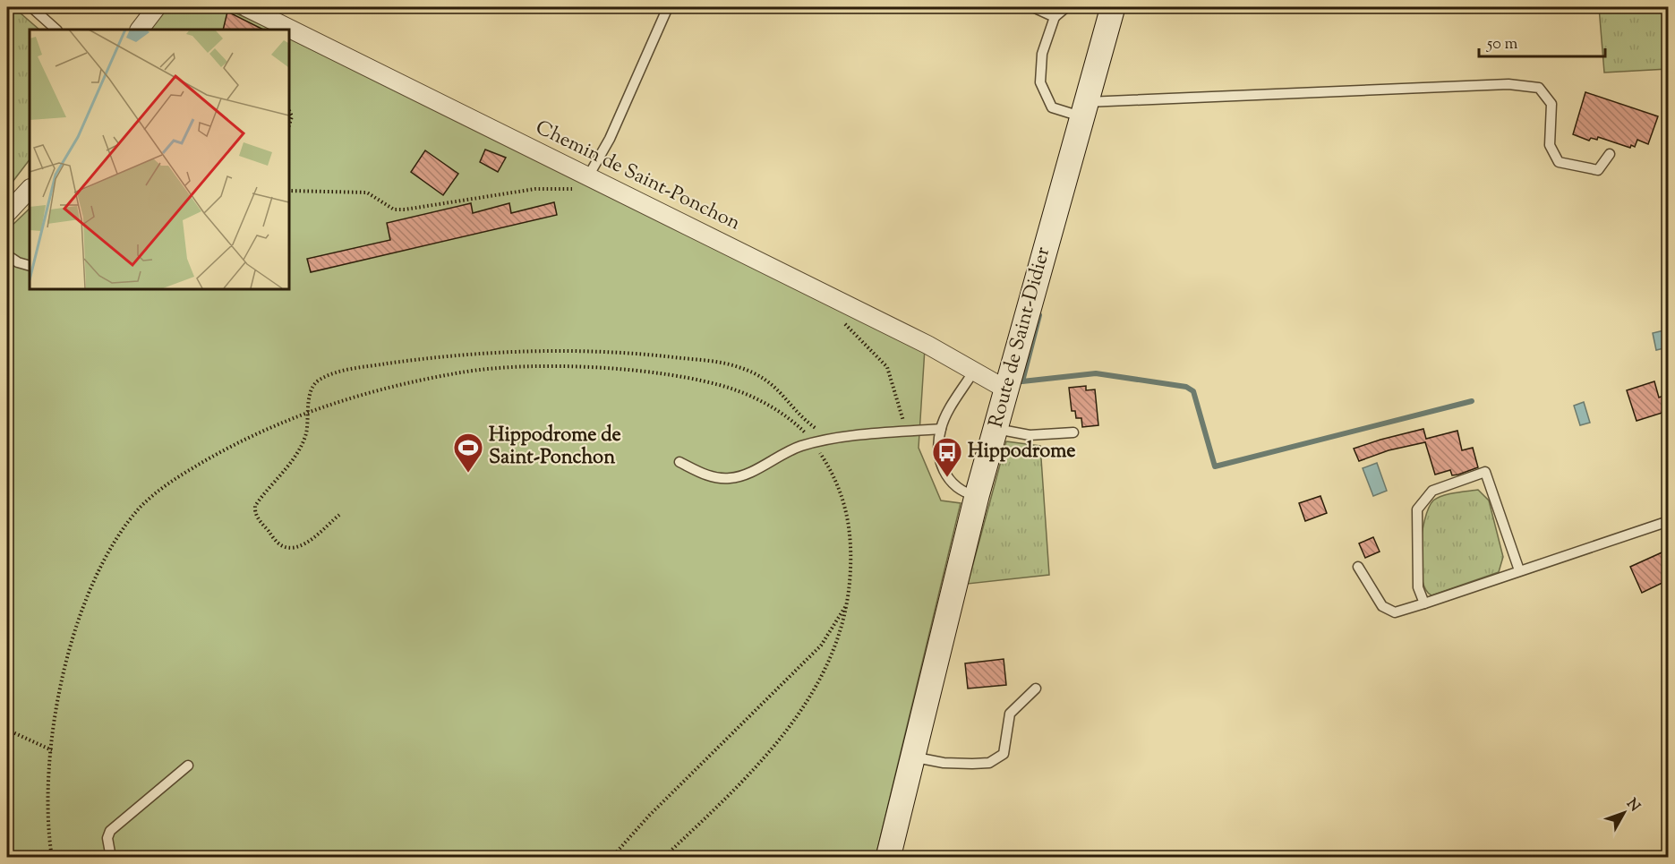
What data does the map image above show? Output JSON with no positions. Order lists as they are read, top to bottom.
{
  "streets": {
    "main road": ["Route de Saint-Didier"],
    "street": ["Chemin de Saint-Ponchon"]
  },
  "crossings": [
    ["Chemin de Saint-Ponchon", "Route de Saint-Didier"]
  ],
  "places": {
    "sports": ["Hippodrome de Saint-Ponchon"],
    "bus stop": ["Hippodrome"]
  },
  "scale_bar": "50 m",
  "north": "top right"
}
